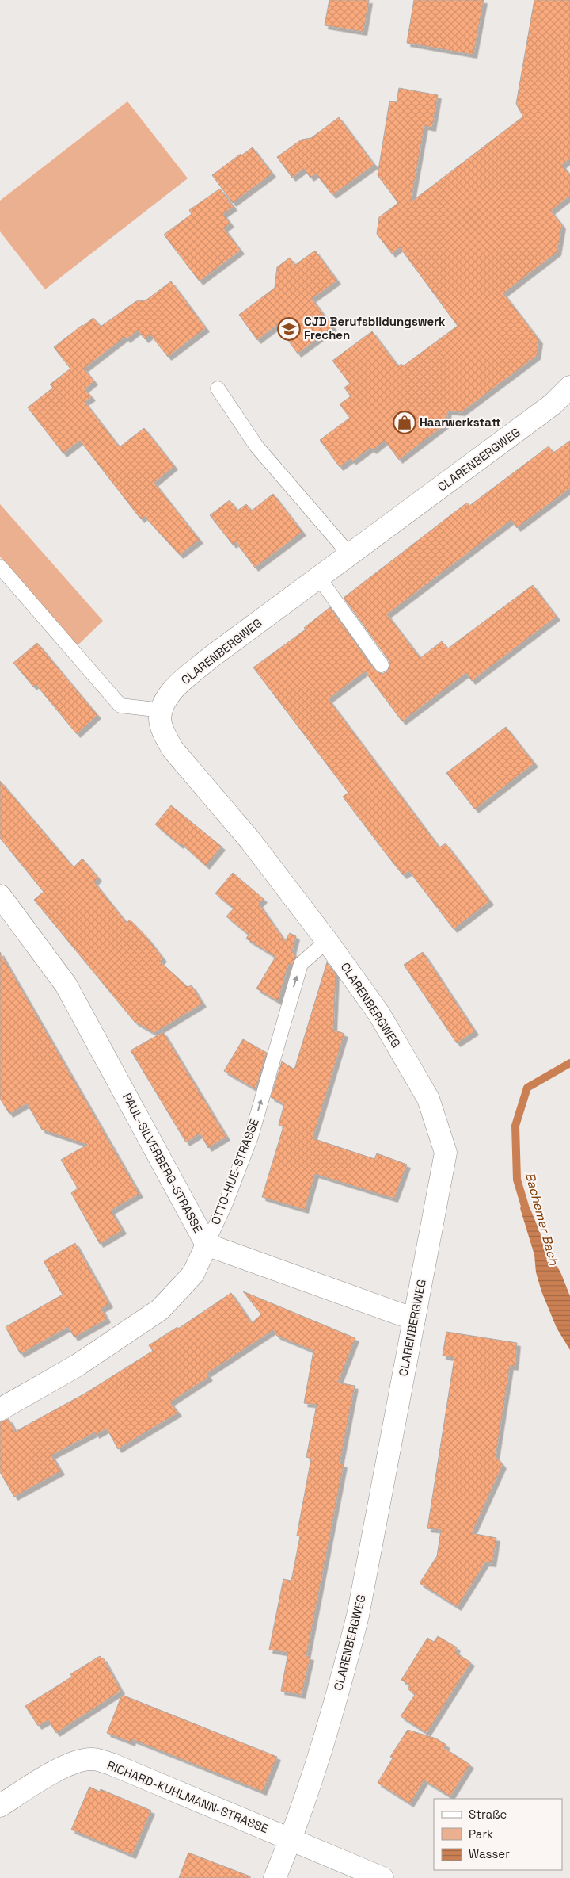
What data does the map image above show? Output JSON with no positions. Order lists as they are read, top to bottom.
{
  "streets": {
    "street": [
      "CLARENBERGWEG",
      "PAUL-SILVERBERG-STRASSE",
      "OTTO-HUE-STRASSE",
      "RICHARD-KUHLMANN-STRASSE"
    ]
  },
  "crossings": [
    ["CLARENBERGWEG", "PAUL-SILVERBERG-STRASSE"],
    ["CLARENBERGWEG", "OTTO-HUE-STRASSE"],
    ["CLARENBERGWEG", "RICHARD-KUHLMANN-STRASSE"],
    ["PAUL-SILVERBERG-STRASSE", "OTTO-HUE-STRASSE"]
  ],
  "one_way": ["OTTO-HUE-STRASSE"],
  "water": ["Bachemer Bach"],
  "places": {
    "school or university": ["CJD Berufsbildungswerk Frechen"],
    "shop": ["Haarwerkstatt"]
  },
  "legend": ["Straße", "Park", "Wasser"]
}
